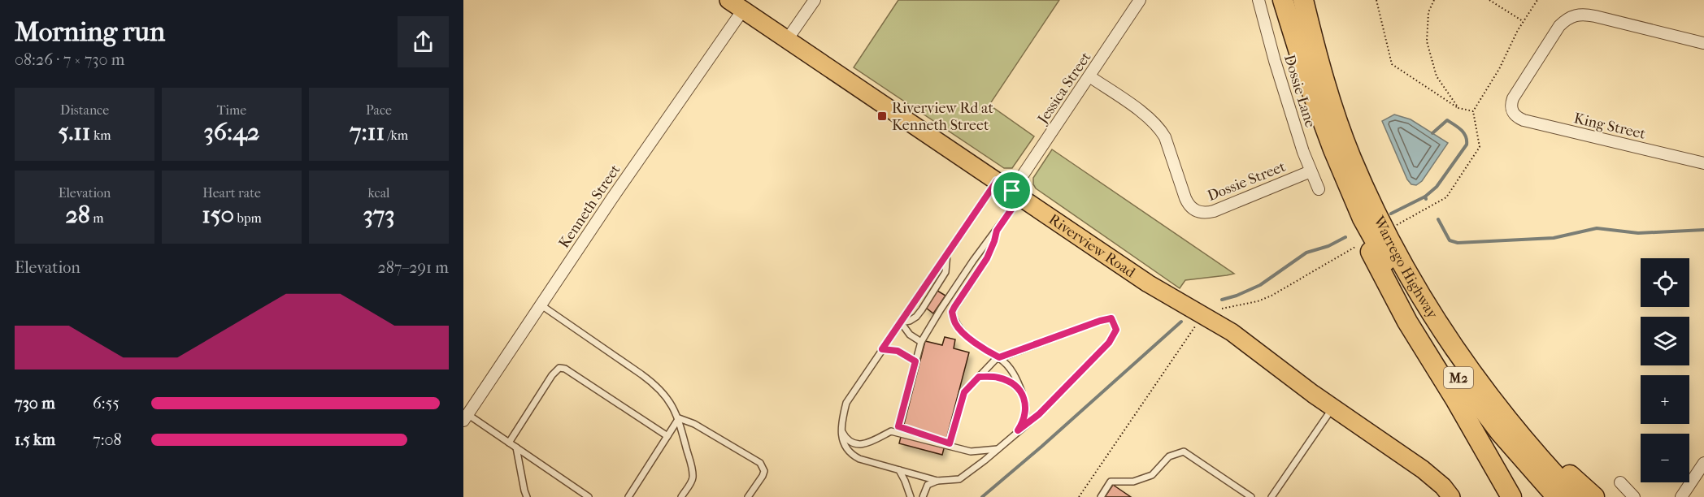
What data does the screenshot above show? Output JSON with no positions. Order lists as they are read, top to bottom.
{
  "streets": {
    "highway": ["Warrego Highway", "M2"],
    "main road": ["Riverview Road"],
    "street": [
      "Jessica Street",
      "Dossie Lane",
      "King Street",
      "Dossie Street",
      "Kenneth Street"
    ]
  },
  "crossings": [
    ["Jessica Street", "Dossie Street"],
    ["Jessica Street", "Riverview Road"],
    ["Dossie Lane", "Dossie Street"],
    ["Kenneth Street", "Riverview Road"]
  ],
  "places": {
    "transit": ["Riverview Rd at Kenneth Street"]
  },
  "page": {
    "heading": ["Morning run", "08:26 · 7 × 730 m"],
    "stats": [
      ["Distance", "5.11 km"],
      ["Time", "36:42"],
      ["Pace", "7:11 /km"],
      ["Elevation", "28 m"],
      ["Heart rate", "150 bpm"],
      ["kcal", "373"]
    ],
    "chart": ["Elevation", "287–291 m"],
    "map_buttons": ["+", "−"],
    "list": [
      {
        "name": "730 m",
        "note": "6:55"
      },
      {
        "name": "1.5 km",
        "note": "7:08"
      }
    ]
  }
}
